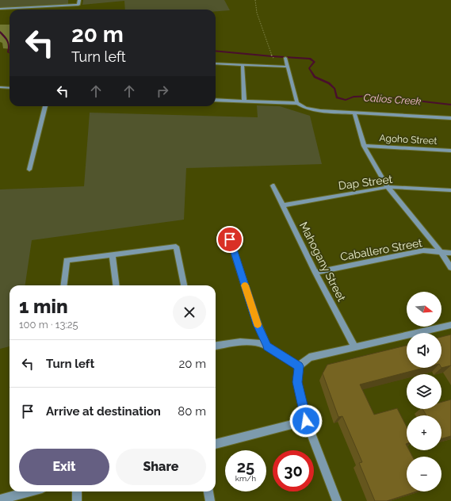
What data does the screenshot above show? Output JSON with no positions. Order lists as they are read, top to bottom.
{
  "streets": {
    "street": [
      "Agoho Street",
      "Dap Street",
      "Caballero Street",
      "Mahogany Street"
    ]
  },
  "crossings": [
    ["Dap Street", "Mahogany Street"],
    ["Caballero Street", "Mahogany Street"]
  ],
  "water": ["Calios Creek"],
  "north": "right",
  "page": {
    "turn": ["20 m", "Turn left"],
    "heading": ["1 min", "100 m · 13:25"],
    "map_buttons": ["+", "−"],
    "list": [
      {
        "name": "Turn left",
        "value": "20 m"
      },
      {
        "name": "Arrive at destination",
        "value": "80 m"
      }
    ],
    "buttons": ["Exit", "Share"],
    "speed": "25 km/h",
    "limit": "30"
  }
}
